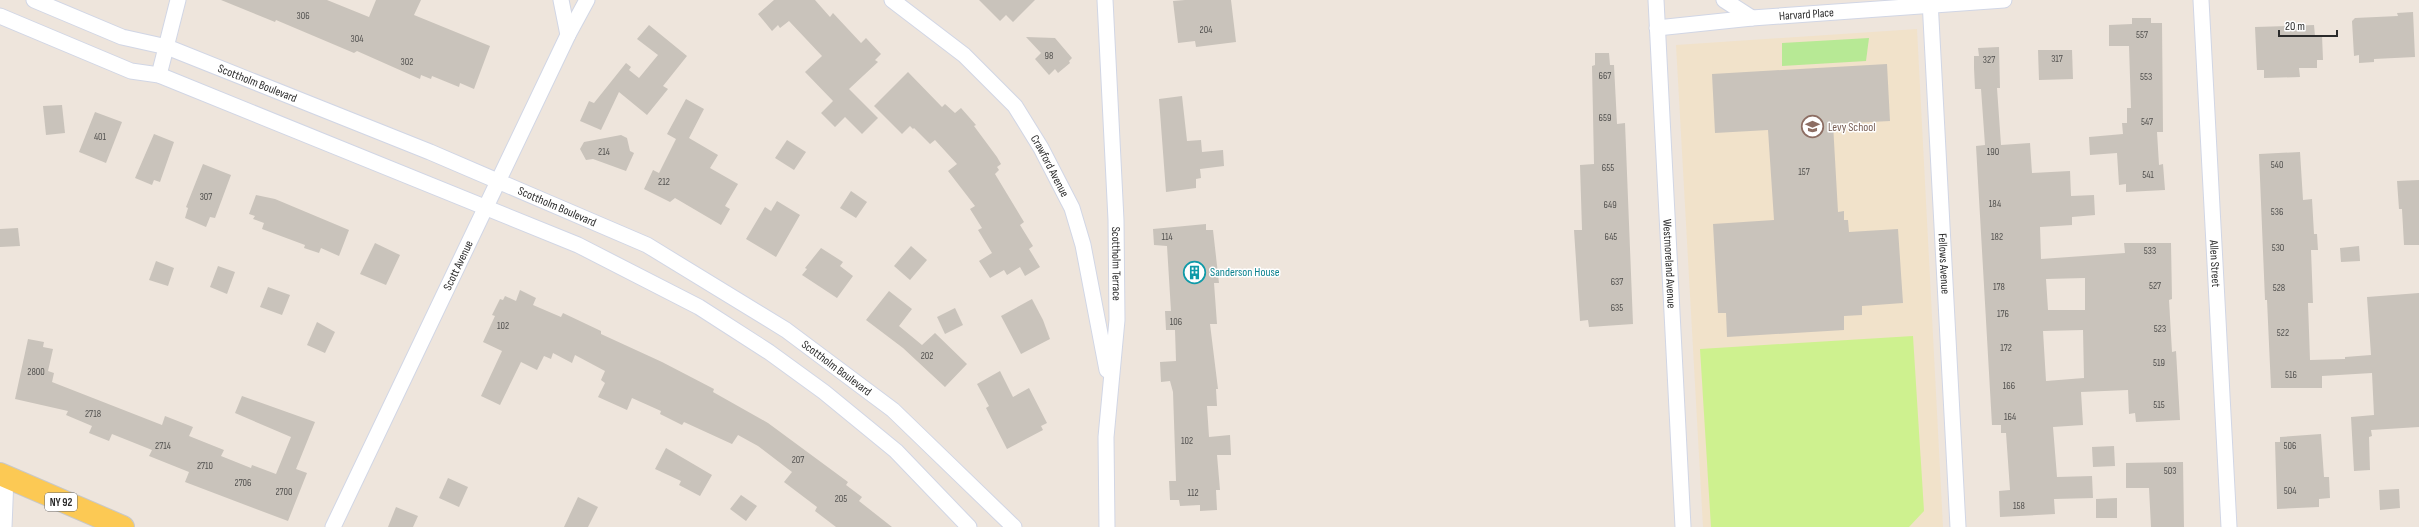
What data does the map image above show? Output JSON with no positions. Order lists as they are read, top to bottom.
{
  "streets": {
    "main road": ["NY 92"],
    "street": [
      "Harvard Place",
      "Scottholm Boulevard",
      "Crawford Avenue",
      "Westmoreland Avenue",
      "Scottholm Terrace",
      "Fellows Avenue",
      "Allen Street",
      "Scott Avenue"
    ]
  },
  "crossings": [
    ["Harvard Place", "Westmoreland Avenue"],
    ["Harvard Place", "Fellows Avenue"],
    ["Scottholm Boulevard", "Scott Avenue"],
    ["Crawford Avenue", "Scottholm Terrace"]
  ],
  "places": {
    "school or university": ["Levy School"],
    "building": ["Sanderson House"]
  },
  "house_numbers": [
    "306",
    "204",
    "557",
    "304",
    "98",
    "317",
    "327",
    "302",
    "667",
    "553",
    "659",
    "547",
    "401",
    "214",
    "190",
    "540",
    "655",
    "157",
    "541",
    "212",
    "307",
    "184",
    "649",
    "536",
    "114",
    "645",
    "182",
    "530",
    "533",
    "637",
    "527",
    "178",
    "528",
    "635",
    "176",
    "106",
    "102",
    "523",
    "522",
    "172",
    "202",
    "519",
    "2800",
    "516",
    "166",
    "515",
    "2718",
    "164",
    "102",
    "2714",
    "506",
    "207",
    "2710",
    "503",
    "2706",
    "504",
    "2700",
    "112",
    "205",
    "158"
  ],
  "scale_bar": "20 m"
}
